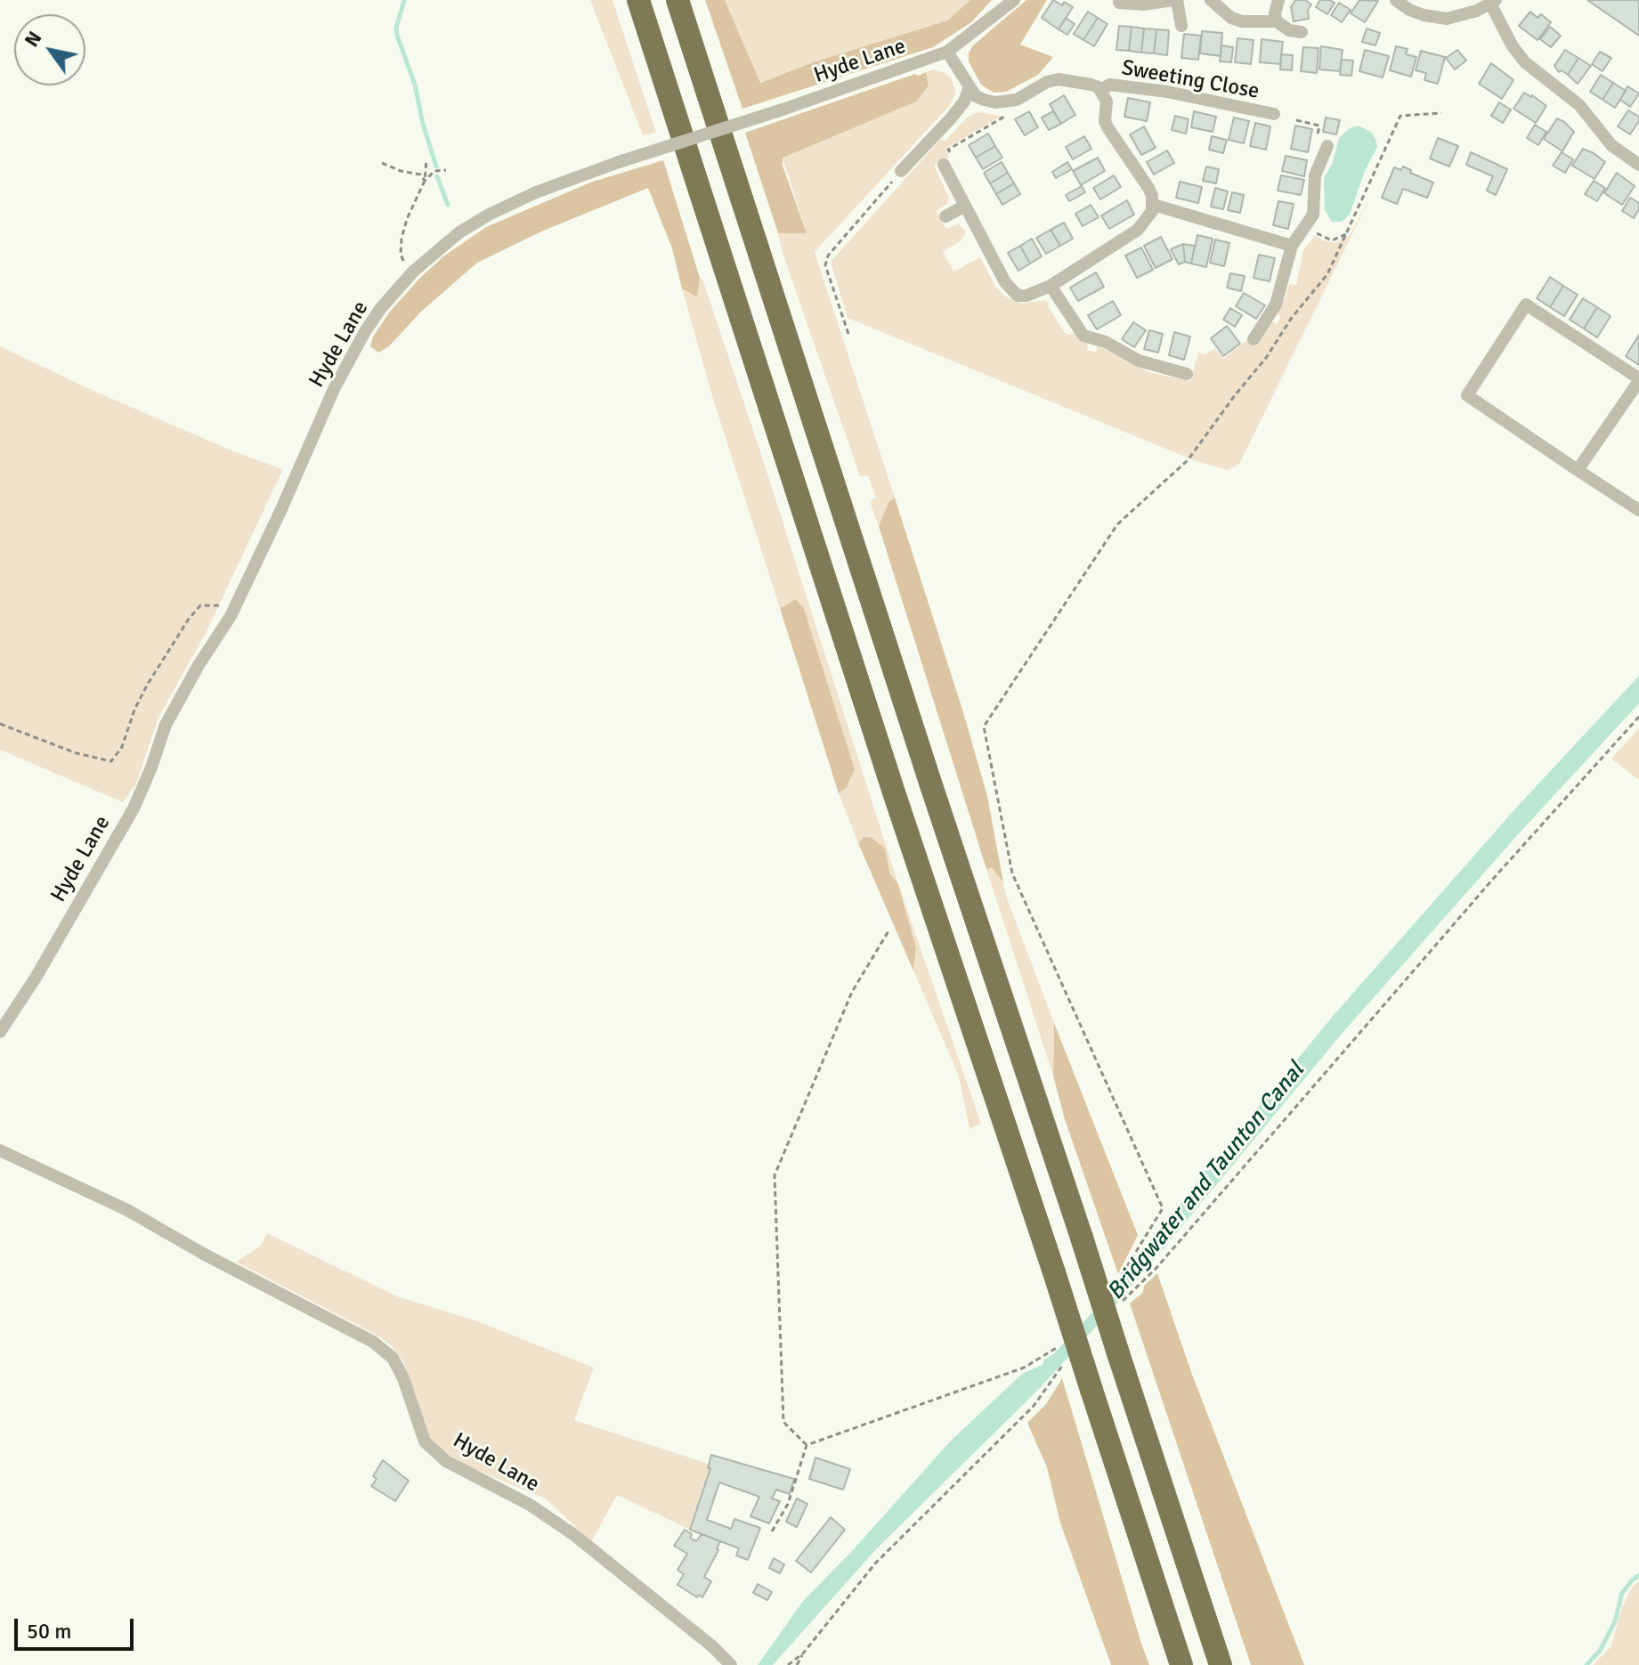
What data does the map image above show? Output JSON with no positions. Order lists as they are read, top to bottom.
{
  "streets": {
    "street": ["Hyde Lane", "Sweeting Close"]
  },
  "water": ["Bridgwater and Taunton Canal"],
  "scale_bar": "50 m",
  "north": "top left"
}
